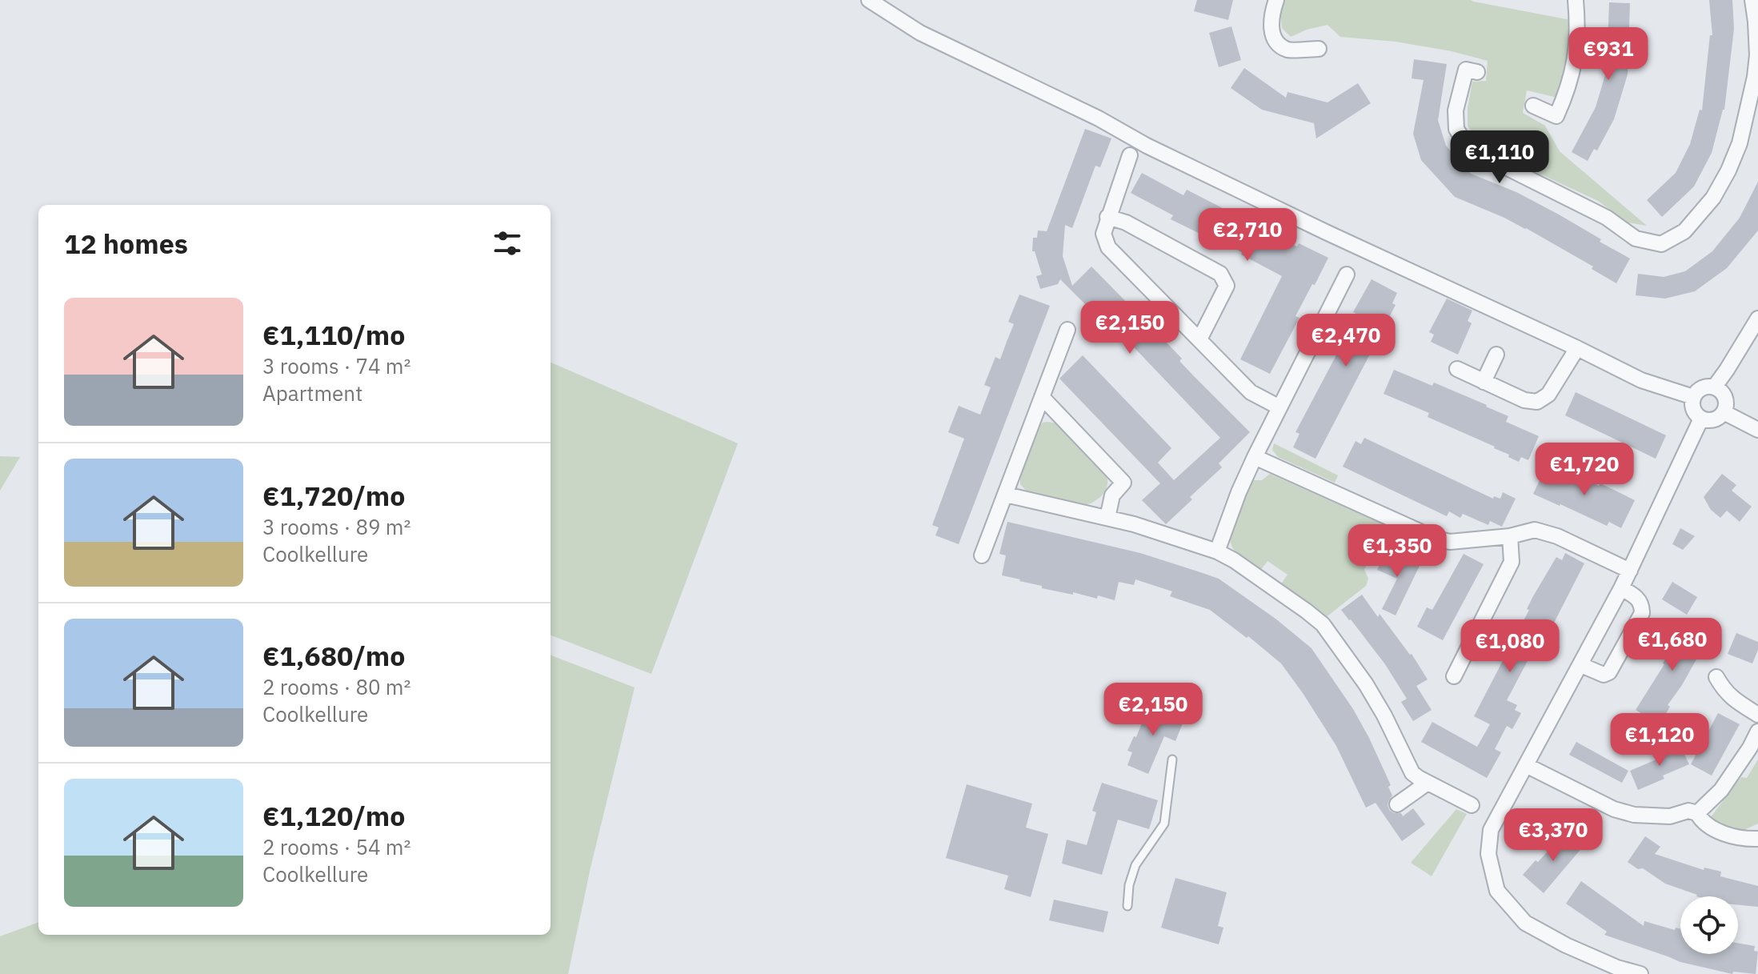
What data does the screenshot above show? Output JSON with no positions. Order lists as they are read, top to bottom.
{
  "page": {
    "price": [
      "€931",
      "€1,110",
      "€2,710",
      "€2,150",
      "€2,470",
      "€1,720",
      "€1,350",
      "€1,680",
      "€1,080",
      "€2,150",
      "€1,120",
      "€3,370"
    ],
    "heading": "12 homes",
    "list": [
      {
        "name": "€1,110/mo",
        "note": "3 rooms · 74 m² · Apartment"
      },
      {
        "name": "€1,720/mo",
        "note": "3 rooms · 89 m² · Coolkellure"
      },
      {
        "name": "€1,680/mo",
        "note": "2 rooms · 80 m² · Coolkellure"
      },
      {
        "name": "€1,120/mo",
        "note": "2 rooms · 54 m² · Coolkellure"
      }
    ]
  }
}
